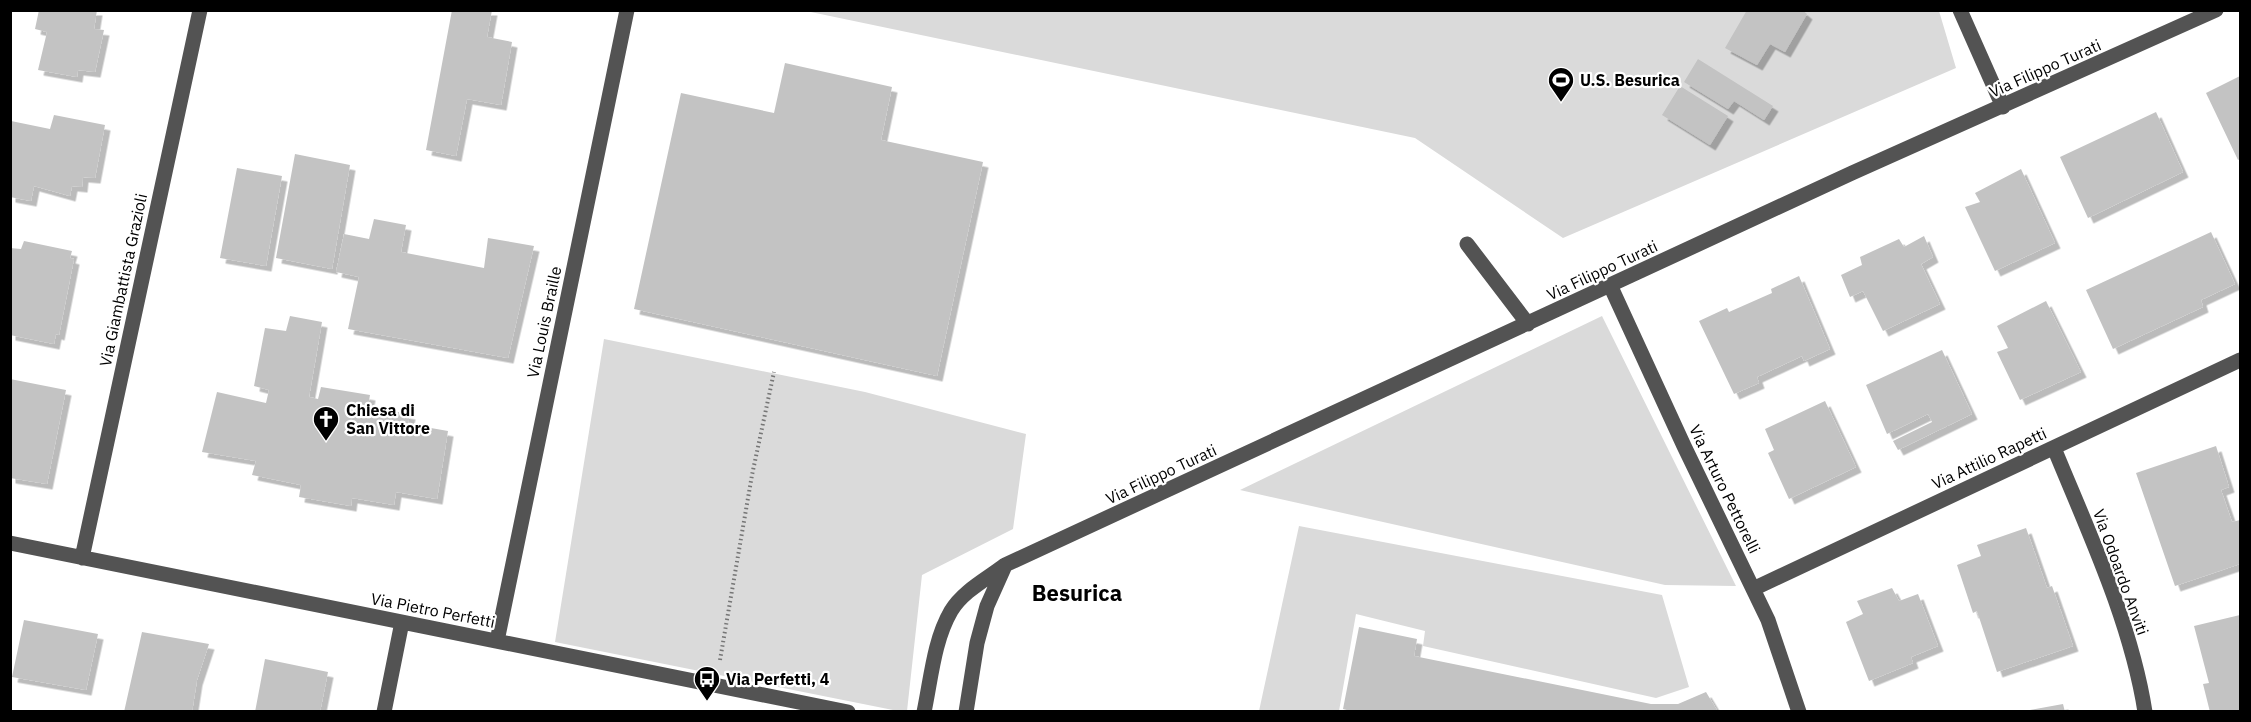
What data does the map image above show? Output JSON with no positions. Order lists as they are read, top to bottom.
{
  "streets": {
    "street": [
      "Via Filippo Turati",
      "Via Giambattista Grazioli",
      "Via Louis Braille",
      "Via Attilio Rapetti",
      "Via Arturo Pettorelli",
      "Via Odoardo Anviti",
      "Via Pietro Perfetti"
    ]
  },
  "crossings": [
    ["Via Filippo Turati", "Via Arturo Pettorelli"],
    ["Via Giambattista Grazioli", "Via Pietro Perfetti"],
    ["Via Louis Braille", "Via Pietro Perfetti"],
    ["Via Attilio Rapetti", "Via Arturo Pettorelli"],
    ["Via Attilio Rapetti", "Via Odoardo Anviti"]
  ],
  "districts": ["Besurica"],
  "places": {
    "sports": ["U.S. Besurica"],
    "church": ["Chiesa di San Vittore"],
    "bus stop": ["Via Perfetti, 4"]
  }
}
